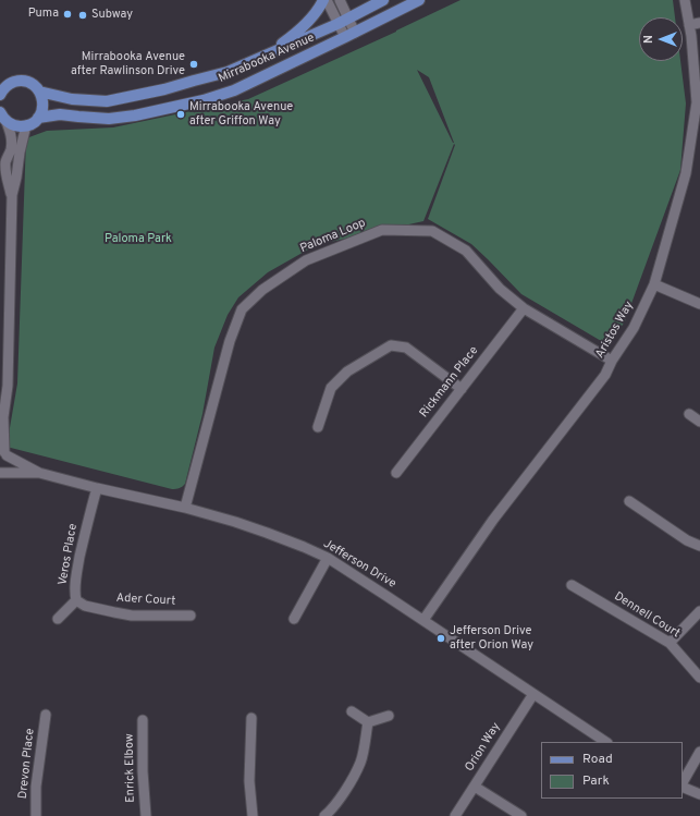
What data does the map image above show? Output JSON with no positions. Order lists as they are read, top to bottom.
{
  "streets": {
    "main road": ["Mirrabooka Avenue"],
    "street": [
      "Paloma Loop",
      "Aristos Way",
      "Rickmann Place",
      "Veros Place",
      "Jefferson Drive",
      "Ader Court",
      "Dennell Court",
      "Orion Way",
      "Drevon Place",
      "Enrick Elbow"
    ]
  },
  "crossings": [
    ["Paloma Loop", "Aristos Way"],
    ["Paloma Loop", "Rickmann Place"],
    ["Paloma Loop", "Jefferson Drive"],
    ["Aristos Way", "Jefferson Drive"],
    ["Veros Place", "Jefferson Drive"],
    ["Veros Place", "Ader Court"],
    ["Jefferson Drive", "Orion Way"]
  ],
  "parks": ["Paloma Park"],
  "places": [
    "Puma",
    "Subway",
    "Mirrabooka Avenue after Rawlinson Drive",
    "Mirrabooka Avenue after Griffon Way",
    "Jefferson Drive after Orion Way"
  ],
  "legend": ["Road", "Park"],
  "north": "left"
}
